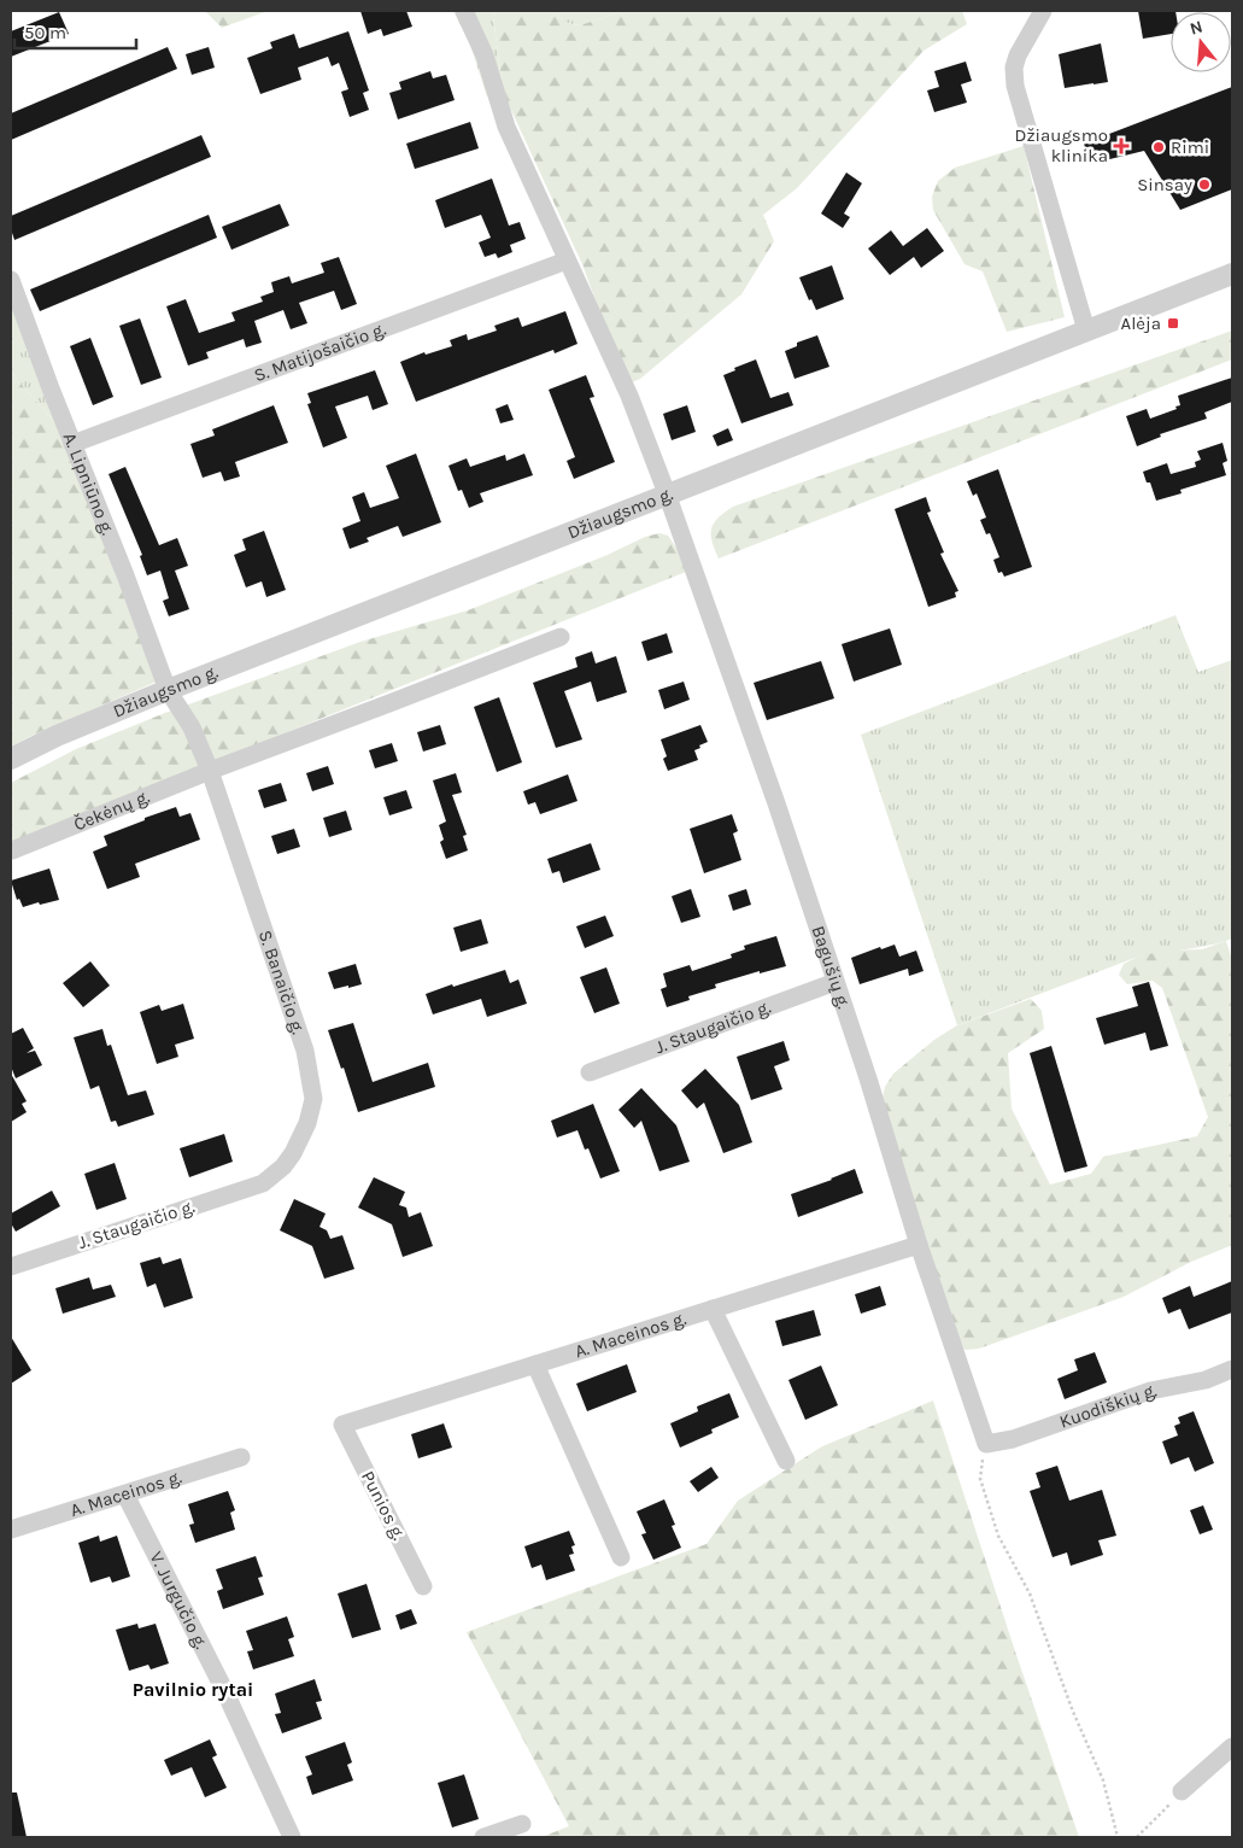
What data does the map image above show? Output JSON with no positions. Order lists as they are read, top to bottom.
{
  "streets": {
    "street": [
      "S. Matijošaičio g.",
      "A. Lipniūno g.",
      "Džiaugsmo g.",
      "Čekėnų g.",
      "Bagušių g.",
      "S. Banaičio g.",
      "J. Staugaičio g.",
      "A. Maceinos g.",
      "Kuodiškių g.",
      "Punios g.",
      "V. Jurgučio g."
    ]
  },
  "crossings": [
    ["S. Matijošaičio g.", "A. Lipniūno g."],
    ["S. Matijošaičio g.", "Bagušių g."],
    ["A. Lipniūno g.", "Džiaugsmo g."],
    ["A. Lipniūno g.", "S. Banaičio g."],
    ["Džiaugsmo g.", "Bagušių g."],
    ["Džiaugsmo g.", "S. Banaičio g."],
    ["Čekėnų g.", "S. Banaičio g."],
    ["Bagušių g.", "J. Staugaičio g."],
    ["Bagušių g.", "A. Maceinos g."],
    ["Bagušių g.", "Kuodiškių g."],
    ["S. Banaičio g.", "J. Staugaičio g."],
    ["A. Maceinos g.", "Punios g."],
    ["A. Maceinos g.", "V. Jurgučio g."]
  ],
  "districts": ["Pavilnio rytai"],
  "places": {
    "health": ["Džiaugsmo klinika"],
    "other": ["Rimi", "Sinsay"],
    "transit": ["Alėja"]
  },
  "scale_bar": "50 m",
  "north": "top"
}
